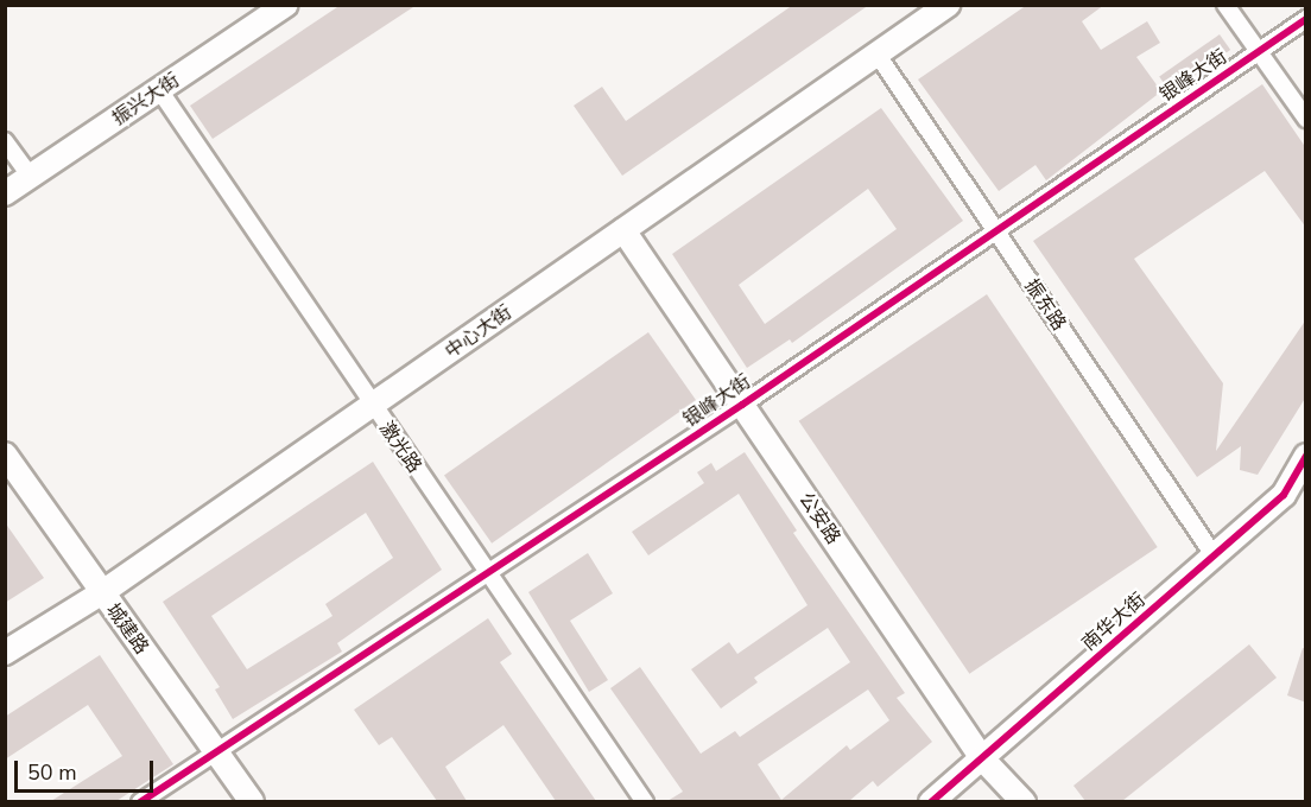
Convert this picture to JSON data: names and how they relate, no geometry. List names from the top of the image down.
{
  "streets": {
    "street": [
      "银峰大街",
      "振兴大街",
      "振东路",
      "中心大街",
      "激光路",
      "公安路",
      "南华大街",
      "城建路"
    ]
  },
  "crossings": [
    ["银峰大街", "振东路"],
    ["银峰大街", "激光路"],
    ["银峰大街", "公安路"],
    ["银峰大街", "城建路"],
    ["振兴大街", "激光路"],
    ["振东路", "中心大街"],
    ["振东路", "南华大街"],
    ["中心大街", "激光路"],
    ["中心大街", "公安路"],
    ["中心大街", "城建路"],
    ["公安路", "南华大街"]
  ],
  "scale_bar": "50 m"
}
